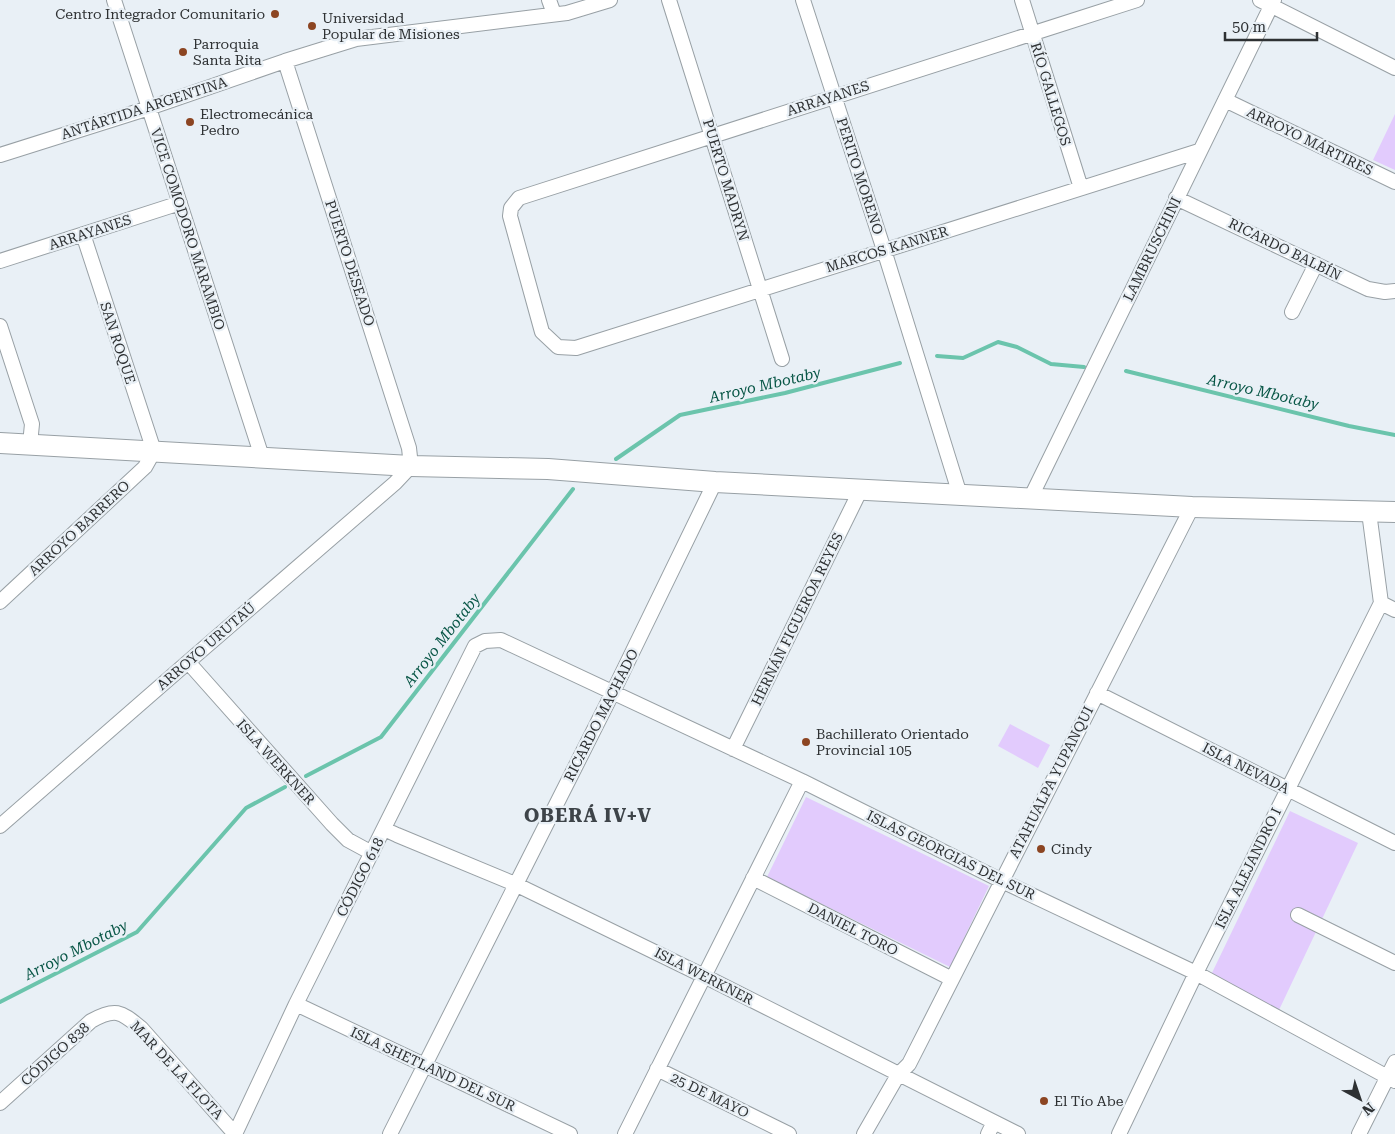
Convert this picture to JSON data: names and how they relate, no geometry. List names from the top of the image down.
{
  "streets": {
    "street": [
      "RÍO GALLEGOS",
      "ARRAYANES",
      "ANTÁRTIDA ARGENTINA",
      "ARROYO MÁRTIRES",
      "PERITO MORENO",
      "PUERTO MADRYN",
      "VICE COMODORO MARAMBIO",
      "MARCOS KANNER",
      "LAMBRUSCHINI",
      "RICARDO BALBÍN",
      "PUERTO DESEADO",
      "SAN ROQUE",
      "ARROYO BARRERO",
      "HERNÁN FIGUEROA REYES",
      "ARROYO URUTAÚ",
      "RICARDO MACHADO",
      "ISLA WERKNER",
      "ISLA NEVADA",
      "ATAHUALPA YUPANQUI",
      "ISLAS GEORGIAS DEL SUR",
      "ISLA ALEJANDRO I",
      "CÓDIGO 618",
      "DANIEL TORO",
      "CÓDIGO 838",
      "ISLA SHETLAND DEL SUR",
      "MAR DE LA FLOTA",
      "25 DE MAYO"
    ]
  },
  "crossings": [
    ["RÍO GALLEGOS", "ARRAYANES"],
    ["RÍO GALLEGOS", "MARCOS KANNER"],
    ["ARRAYANES", "PERITO MORENO"],
    ["ARRAYANES", "PUERTO MADRYN"],
    ["ARRAYANES", "VICE COMODORO MARAMBIO"],
    ["ARRAYANES", "MARCOS KANNER"],
    ["ARRAYANES", "SAN ROQUE"],
    ["ANTÁRTIDA ARGENTINA", "VICE COMODORO MARAMBIO"],
    ["ANTÁRTIDA ARGENTINA", "PUERTO DESEADO"],
    ["ARROYO MÁRTIRES", "LAMBRUSCHINI"],
    ["PERITO MORENO", "MARCOS KANNER"],
    ["PUERTO MADRYN", "MARCOS KANNER"],
    ["MARCOS KANNER", "LAMBRUSCHINI"],
    ["LAMBRUSCHINI", "RICARDO BALBÍN"],
    ["PUERTO DESEADO", "ARROYO URUTAÚ"],
    ["SAN ROQUE", "ARROYO BARRERO"],
    ["HERNÁN FIGUEROA REYES", "ISLAS GEORGIAS DEL SUR"],
    ["ARROYO URUTAÚ", "ISLA WERKNER"],
    ["RICARDO MACHADO", "ISLA WERKNER"],
    ["RICARDO MACHADO", "ISLAS GEORGIAS DEL SUR"],
    ["RICARDO MACHADO", "ISLA SHETLAND DEL SUR"],
    ["ISLA WERKNER", "ATAHUALPA YUPANQUI"],
    ["ISLA WERKNER", "CÓDIGO 618"],
    ["ISLA NEVADA", "ATAHUALPA YUPANQUI"],
    ["ISLA NEVADA", "ISLA ALEJANDRO I"],
    ["ATAHUALPA YUPANQUI", "ISLAS GEORGIAS DEL SUR"],
    ["ATAHUALPA YUPANQUI", "DANIEL TORO"],
    ["ISLAS GEORGIAS DEL SUR", "ISLA ALEJANDRO I"],
    ["ISLAS GEORGIAS DEL SUR", "CÓDIGO 618"],
    ["CÓDIGO 618", "ISLA SHETLAND DEL SUR"],
    ["CÓDIGO 618", "MAR DE LA FLOTA"],
    ["CÓDIGO 838", "MAR DE LA FLOTA"]
  ],
  "districts": ["OBERÁ IV+V"],
  "water": ["Arroyo Mbotaby"],
  "places": [
    "Centro Integrador Comunitario",
    "Universidad Popular de Misiones",
    "Parroquia Santa Rita",
    "Electromecánica Pedro",
    "Bachillerato Orientado Provincial 105",
    "Cindy",
    "El Tío Abe"
  ],
  "scale_bar": "50 m",
  "north": "bottom right"
}
